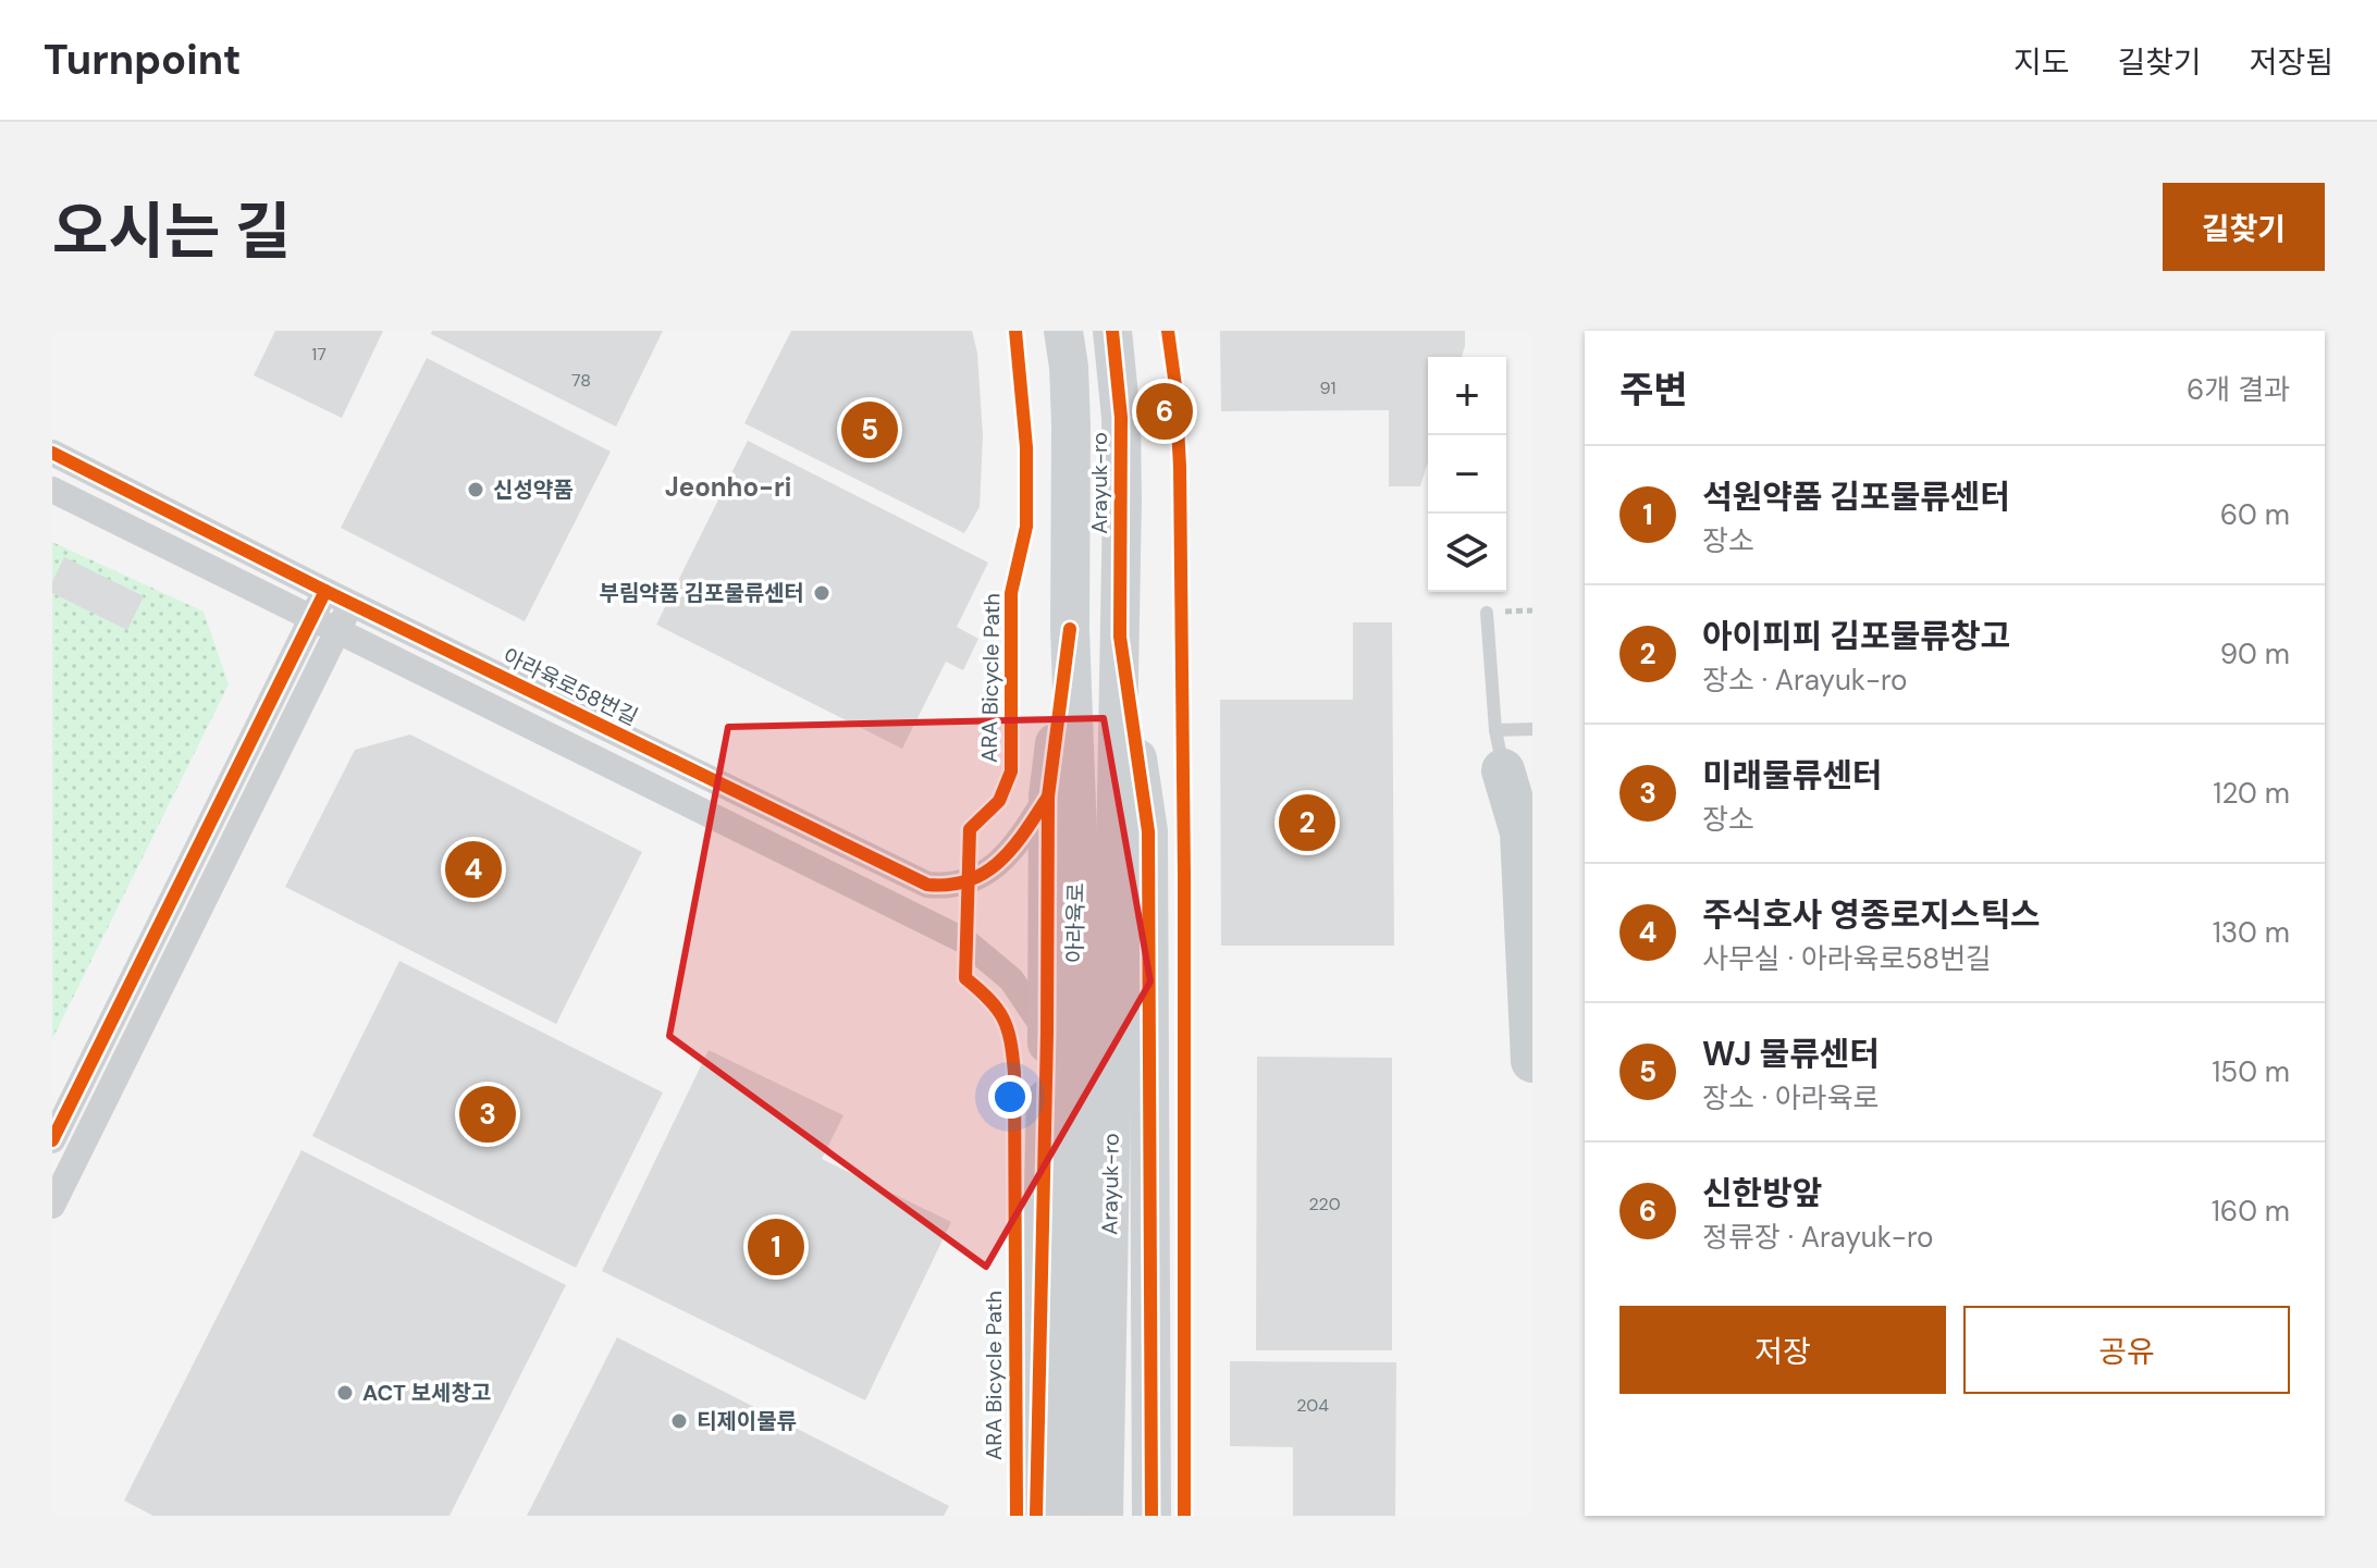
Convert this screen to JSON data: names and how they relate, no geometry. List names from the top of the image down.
{
  "streets": {
    "street": ["Arayuk-ro", "아라육로58번길", "아라육로"],
    "cycle path": ["ARA Bicycle Path"]
  },
  "districts": ["Jeonho-ri"],
  "places": [
    "신성약품",
    "부림약품 김포물류센터",
    "ACT 보세창고",
    "티제이물류"
  ],
  "house_numbers": [
    "17",
    "78",
    "91",
    "220",
    "204"
  ],
  "page": {
    "header": "Turnpoint",
    "nav": ["지도", "길찾기", "저장됨"],
    "title": "오시는 길",
    "buttons": [
      "길찾기",
      ["저장", "공유"]
    ],
    "heading": ["주변", "6개 결과"],
    "map_buttons": ["+", "−"],
    "pins": [
      "6",
      "5",
      "2",
      "4",
      "3",
      "1"
    ],
    "list": [
      {
        "mark": "1",
        "name": "석원약품 김포물류센터",
        "note": "장소",
        "value": "60 m"
      },
      {
        "mark": "2",
        "name": "아이피피 김포물류창고",
        "note": "장소 · Arayuk-ro",
        "value": "90 m"
      },
      {
        "mark": "3",
        "name": "미래물류센터",
        "note": "장소",
        "value": "120 m"
      },
      {
        "mark": "4",
        "name": "주식호사 영종로지스틱스",
        "note": "사무실 · 아라육로58번길",
        "value": "130 m"
      },
      {
        "mark": "5",
        "name": "WJ 물류센터",
        "note": "장소 · 아라육로",
        "value": "150 m"
      },
      {
        "mark": "6",
        "name": "신한방앞",
        "note": "정류장 · Arayuk-ro",
        "value": "160 m"
      }
    ]
  }
}
